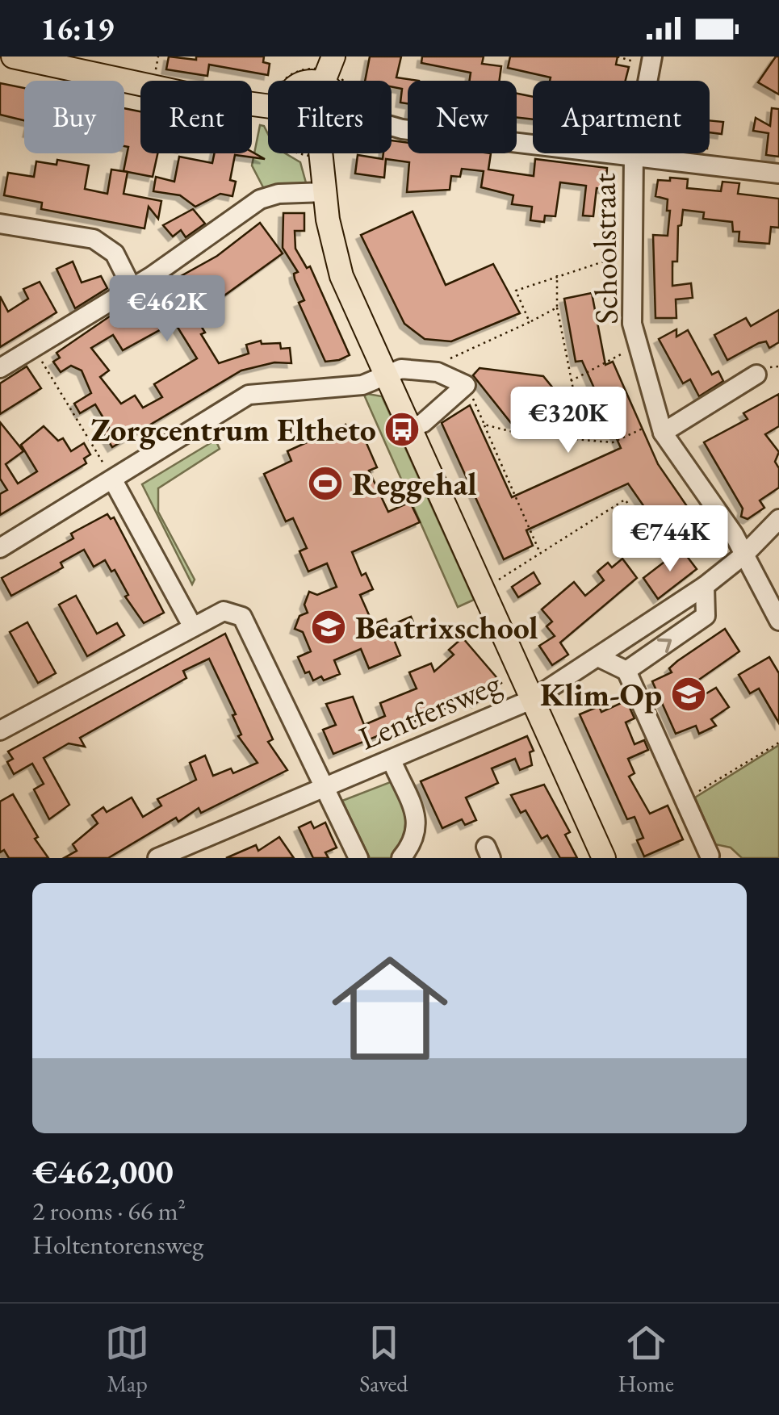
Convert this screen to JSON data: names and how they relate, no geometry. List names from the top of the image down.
{
  "streets": {
    "street": ["Schoolstraat", "Lentfersweg"]
  },
  "crossings": [
    ["Schoolstraat", "Lentfersweg"]
  ],
  "places": {
    "bus stop": ["Zorgcentrum Eltheto"],
    "sports": ["Reggehal"],
    "school or university": ["Beatrixschool", "Klim-Op"]
  },
  "page": {
    "status": "16:19",
    "chip": [
      "Buy",
      "Rent",
      "Filters",
      "New",
      "Apartment"
    ],
    "price": ["€462K", "€320K", "€744K"],
    "list": [
      {
        "name": "€462,000",
        "note": "2 rooms · 66 m² · Holtentorensweg"
      }
    ],
    "tabs": ["Map", "Saved", "Home"]
  }
}
